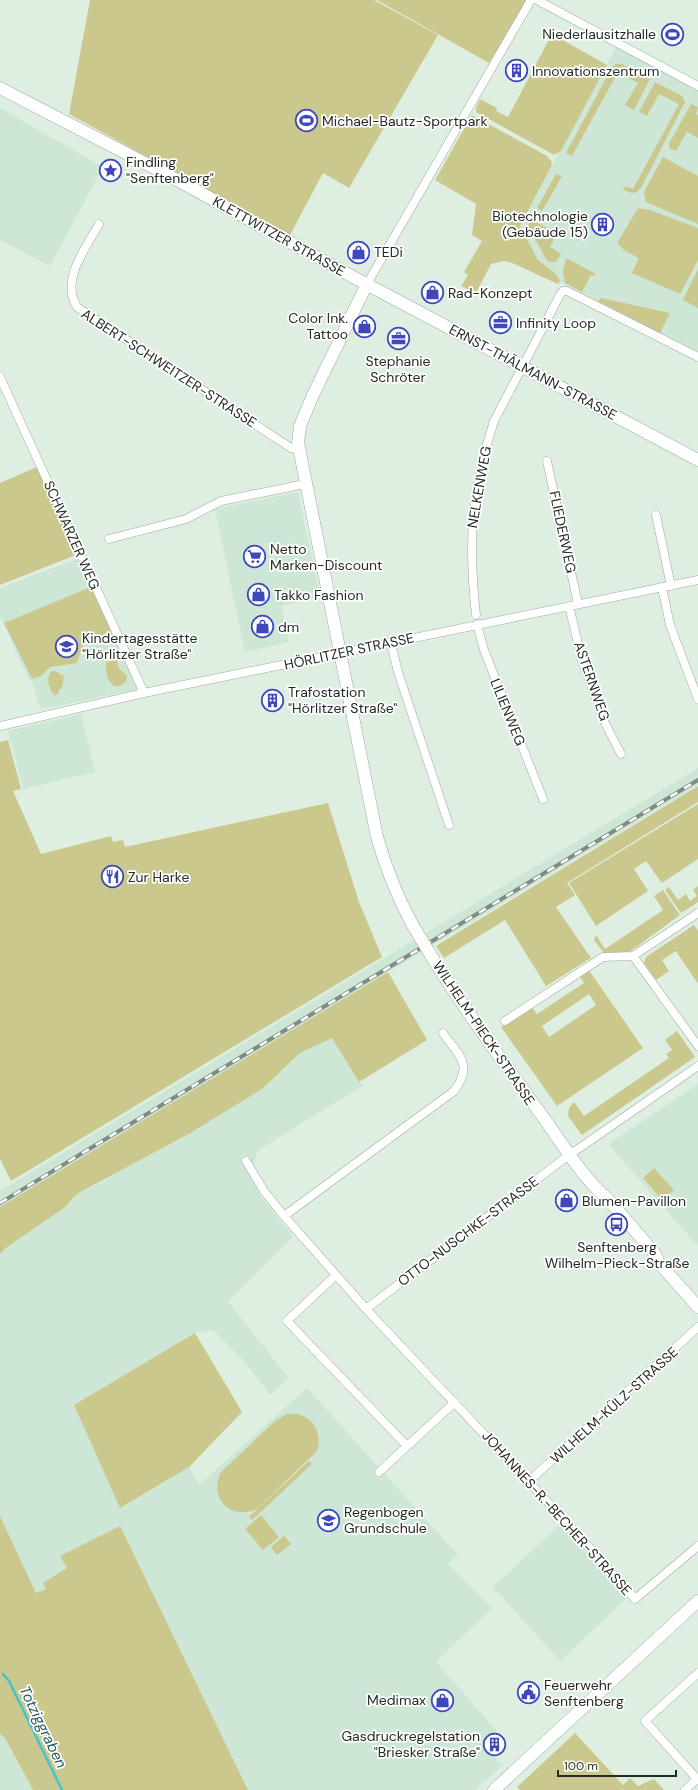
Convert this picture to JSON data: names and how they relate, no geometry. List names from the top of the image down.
{
  "streets": {
    "main road": ["KLETTWITZER STRASSE", "ERNST-THÄLMANN-STRASSE", "WILHELM-PIECK-STRASSE"],
    "street": [
      "ALBERT-SCHWEITZER-STRASSE",
      "NELKENWEG",
      "FLIEDERWEG",
      "SCHWARZER WEG",
      "HÖRLITZER STRASSE",
      "ASTERNWEG",
      "LILIENWEG",
      "OTTO-NUSCHKE-STRASSE",
      "WILHELM-KÜLZ-STRASSE",
      "JOHANNES-R.-BECHER-STRASSE"
    ]
  },
  "crossings": [
    ["KLETTWITZER STRASSE", "ERNST-THÄLMANN-STRASSE"],
    ["KLETTWITZER STRASSE", "WILHELM-PIECK-STRASSE"],
    ["ALBERT-SCHWEITZER-STRASSE", "WILHELM-PIECK-STRASSE"],
    ["ERNST-THÄLMANN-STRASSE", "NELKENWEG"],
    ["ERNST-THÄLMANN-STRASSE", "WILHELM-PIECK-STRASSE"],
    ["NELKENWEG", "HÖRLITZER STRASSE"],
    ["NELKENWEG", "LILIENWEG"],
    ["FLIEDERWEG", "HÖRLITZER STRASSE"],
    ["SCHWARZER WEG", "HÖRLITZER STRASSE"],
    ["HÖRLITZER STRASSE", "ASTERNWEG"],
    ["HÖRLITZER STRASSE", "LILIENWEG"],
    ["HÖRLITZER STRASSE", "WILHELM-PIECK-STRASSE"],
    ["WILHELM-PIECK-STRASSE", "OTTO-NUSCHKE-STRASSE"],
    ["OTTO-NUSCHKE-STRASSE", "JOHANNES-R.-BECHER-STRASSE"],
    ["WILHELM-KÜLZ-STRASSE", "JOHANNES-R.-BECHER-STRASSE"]
  ],
  "water": ["Totziggraben"],
  "places": {
    "sports": ["Niederlausitzhalle", "Michael-Bautz-Sportpark"],
    "building": [
      "Innovationszentrum",
      "Biotechnologie (Gebäude 15)",
      "Trafostation \"Hörlitzer Straße\"",
      "Gasdruckregelstation \"Briesker Straße\""
    ],
    "place": ["Findling \"Senftenberg\""],
    "shop": [
      "TEDi",
      "Rad-Konzept",
      "Color Ink. Tattoo",
      "Takko Fashion",
      "dm",
      "Blumen-Pavillon",
      "Medimax"
    ],
    "office": ["Infinity Loop", "Stephanie Schröter"],
    "supermarket": ["Netto Marken-Discount"],
    "school or university": ["Kindertagesstätte \"Hörlitzer Straße\"", "Regenbogen Grundschule"],
    "restaurant": ["Zur Harke"],
    "bus stop": ["Senftenberg Wilhelm-Pieck-Straße"],
    "public building": ["Feuerwehr Senftenberg"]
  },
  "scale_bar": "100 m"
}
